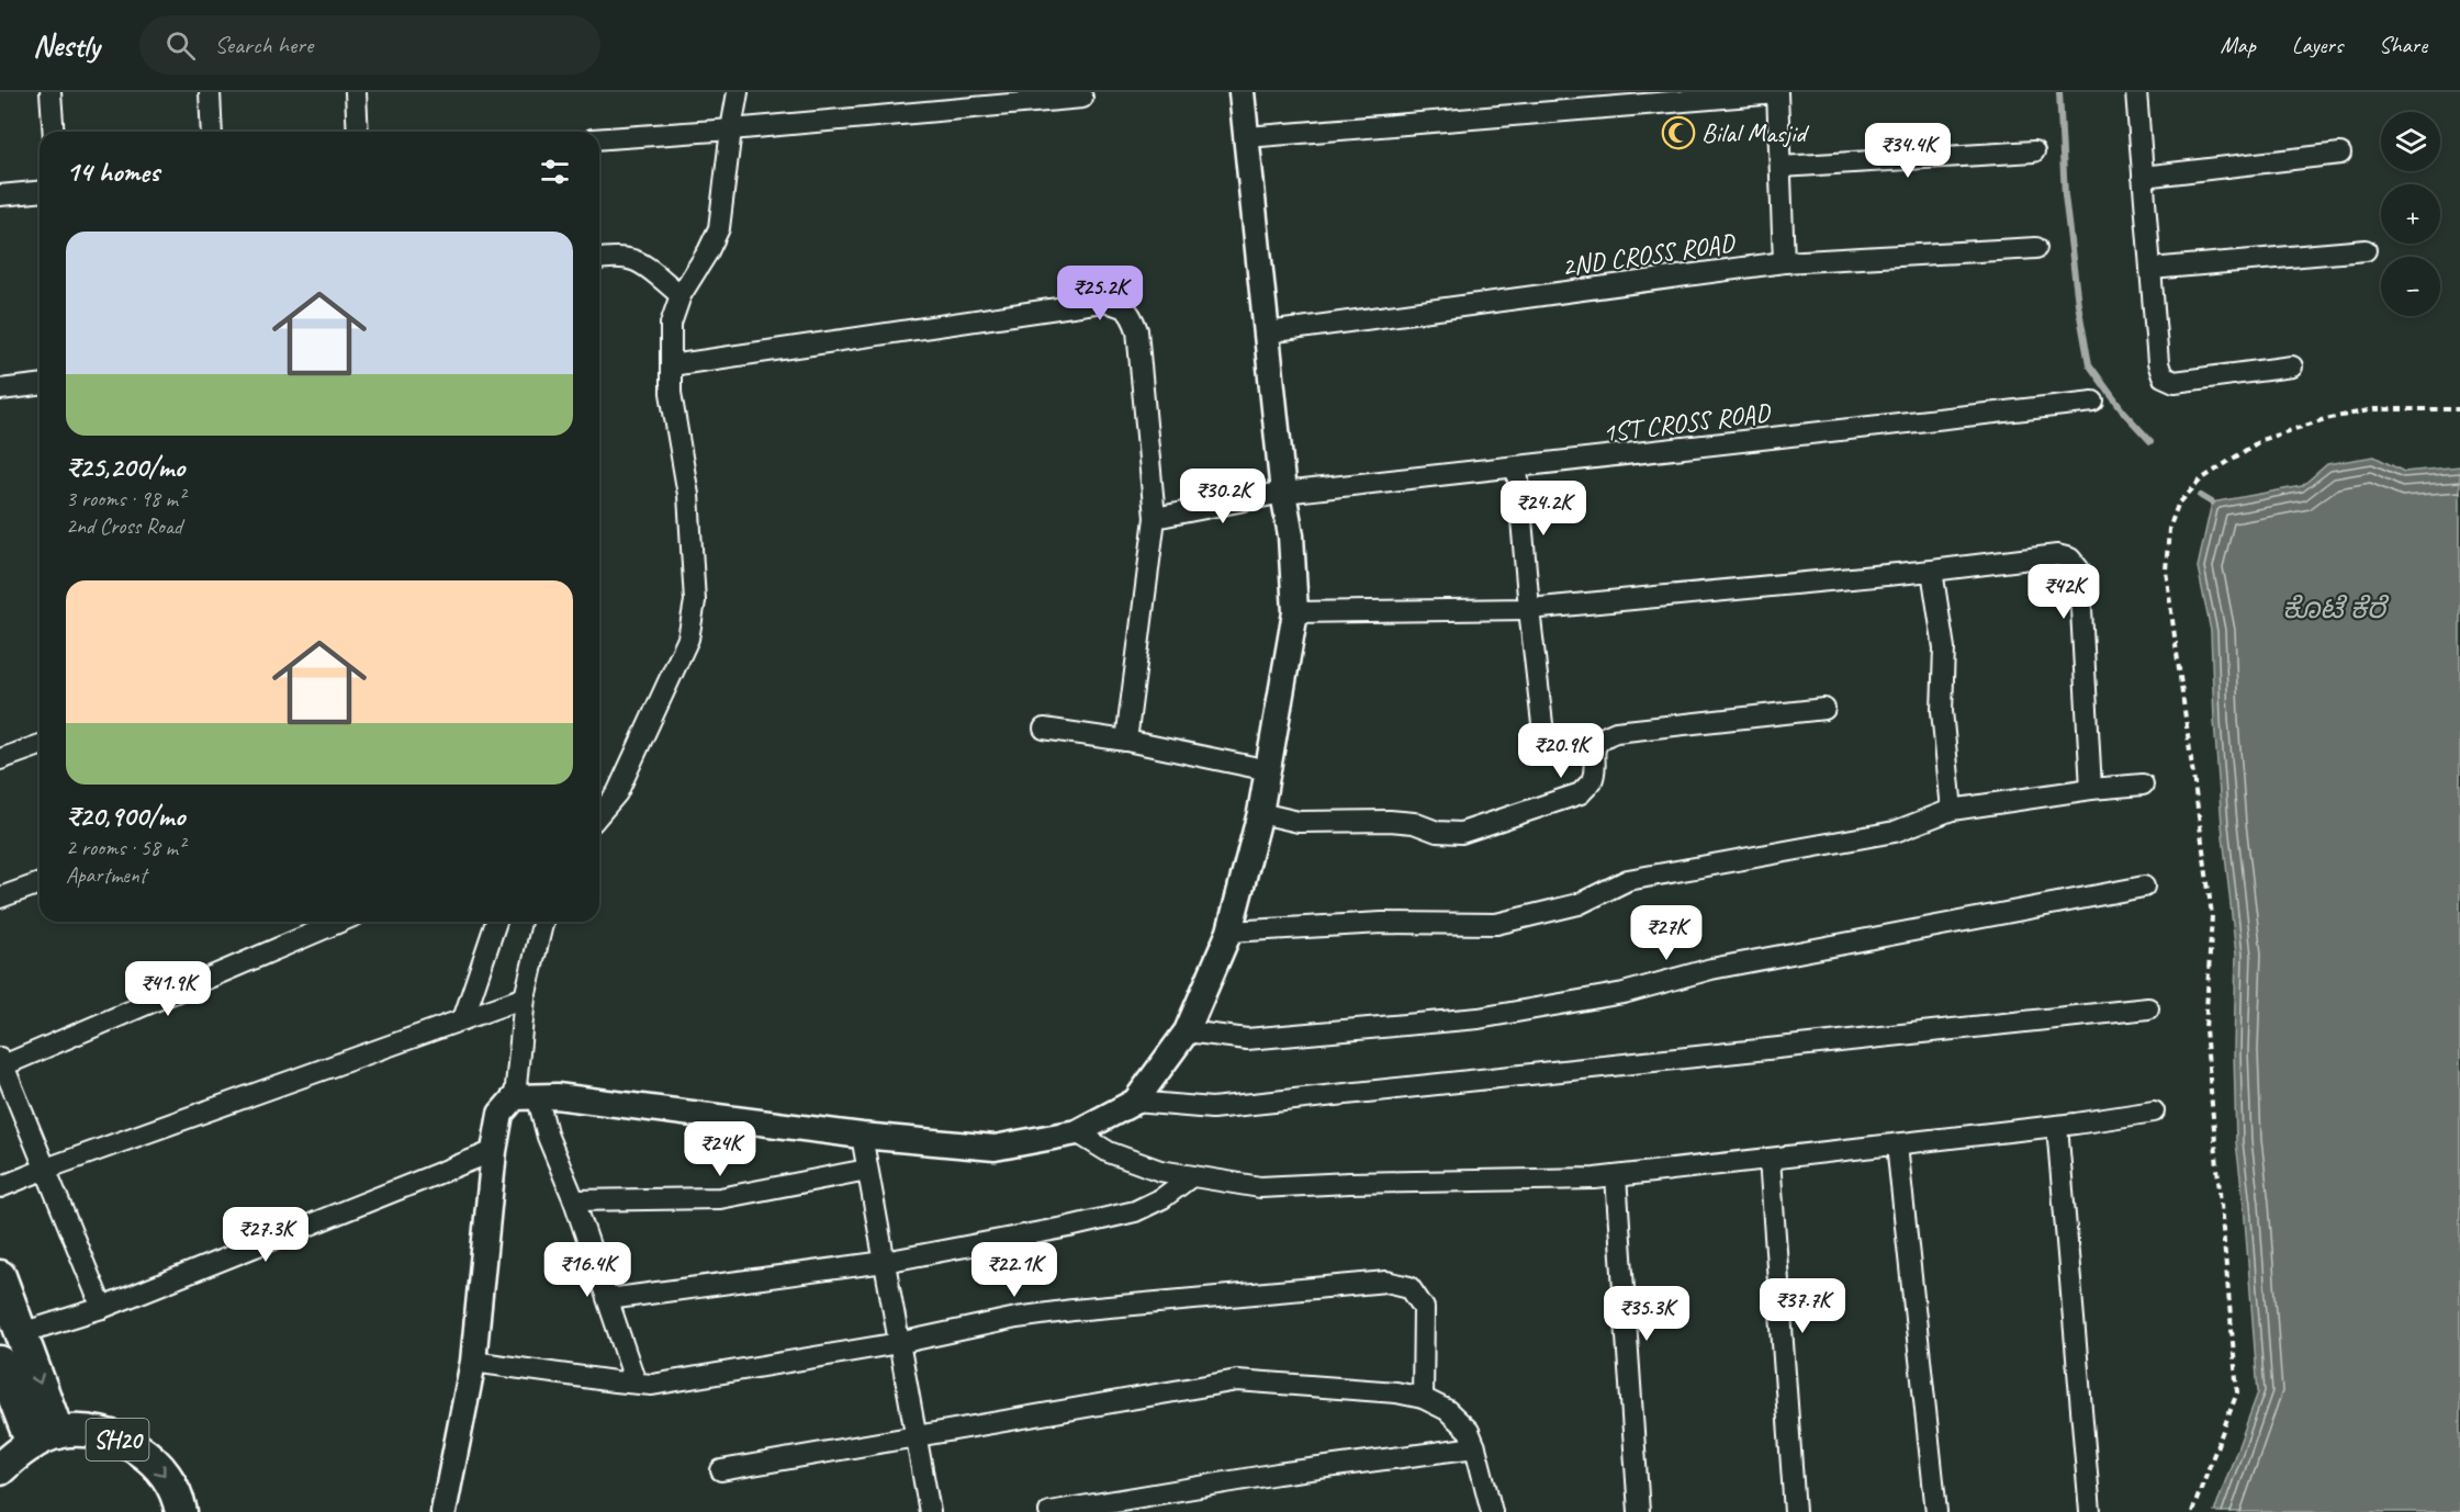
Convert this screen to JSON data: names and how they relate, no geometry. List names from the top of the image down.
{
  "streets": {
    "main road": ["SH20"],
    "street": ["2ND CROSS ROAD", "1ST CROSS ROAD"]
  },
  "water": ["ಕೊಟೆ ಕೆರೆ"],
  "places": {
    "mosque": ["Bilal Masjid"]
  },
  "page": {
    "header": "Nestly",
    "search": "Search here",
    "nav": ["Map", "Layers", "Share"],
    "map_buttons": ["+", "−"],
    "price": [
      "₹34.4K",
      "₹25.2K",
      "₹30.2K",
      "₹24.2K",
      "₹42K",
      "₹20.9K",
      "₹27K",
      "₹41.9K",
      "₹24K",
      "₹27.3K",
      "₹16.4K",
      "₹22.1K",
      "₹37.7K",
      "₹35.3K"
    ],
    "heading": "14 homes",
    "list": [
      {
        "name": "₹25,200/mo",
        "note": "3 rooms · 98 m² · 2nd Cross Road"
      },
      {
        "name": "₹20,900/mo",
        "note": "2 rooms · 58 m² · Apartment"
      }
    ]
  }
}
